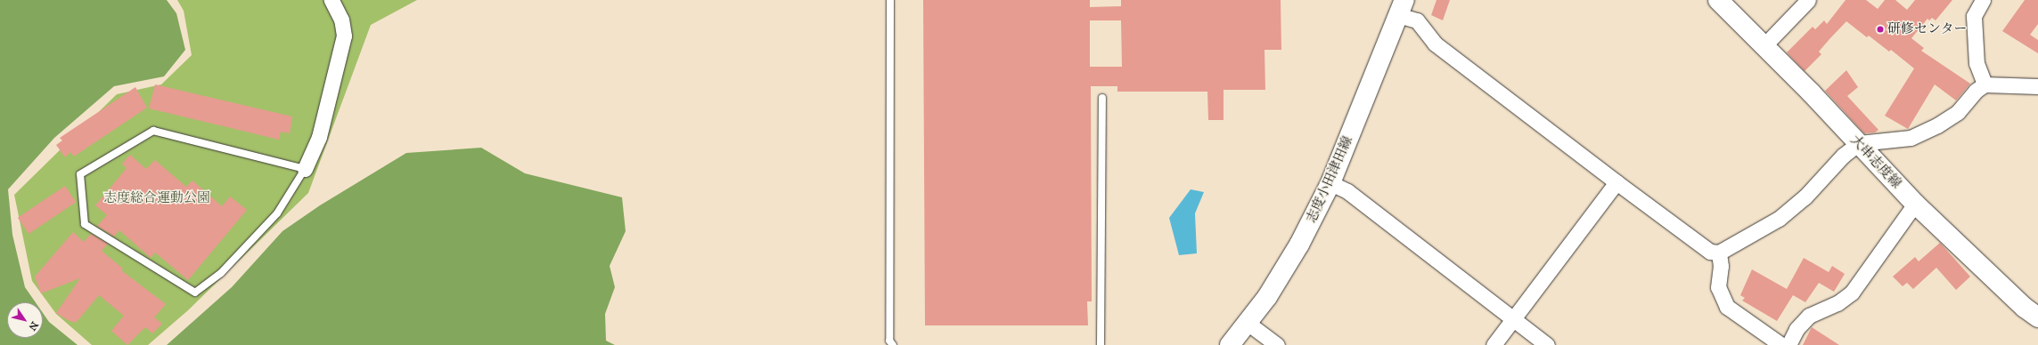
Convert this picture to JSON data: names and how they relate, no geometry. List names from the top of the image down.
{
  "streets": {
    "main road": ["大串志度線", "志度小田津田線"]
  },
  "parks": ["志度総合運動公園"],
  "places": ["研修センター"],
  "north": "bottom right"
}
